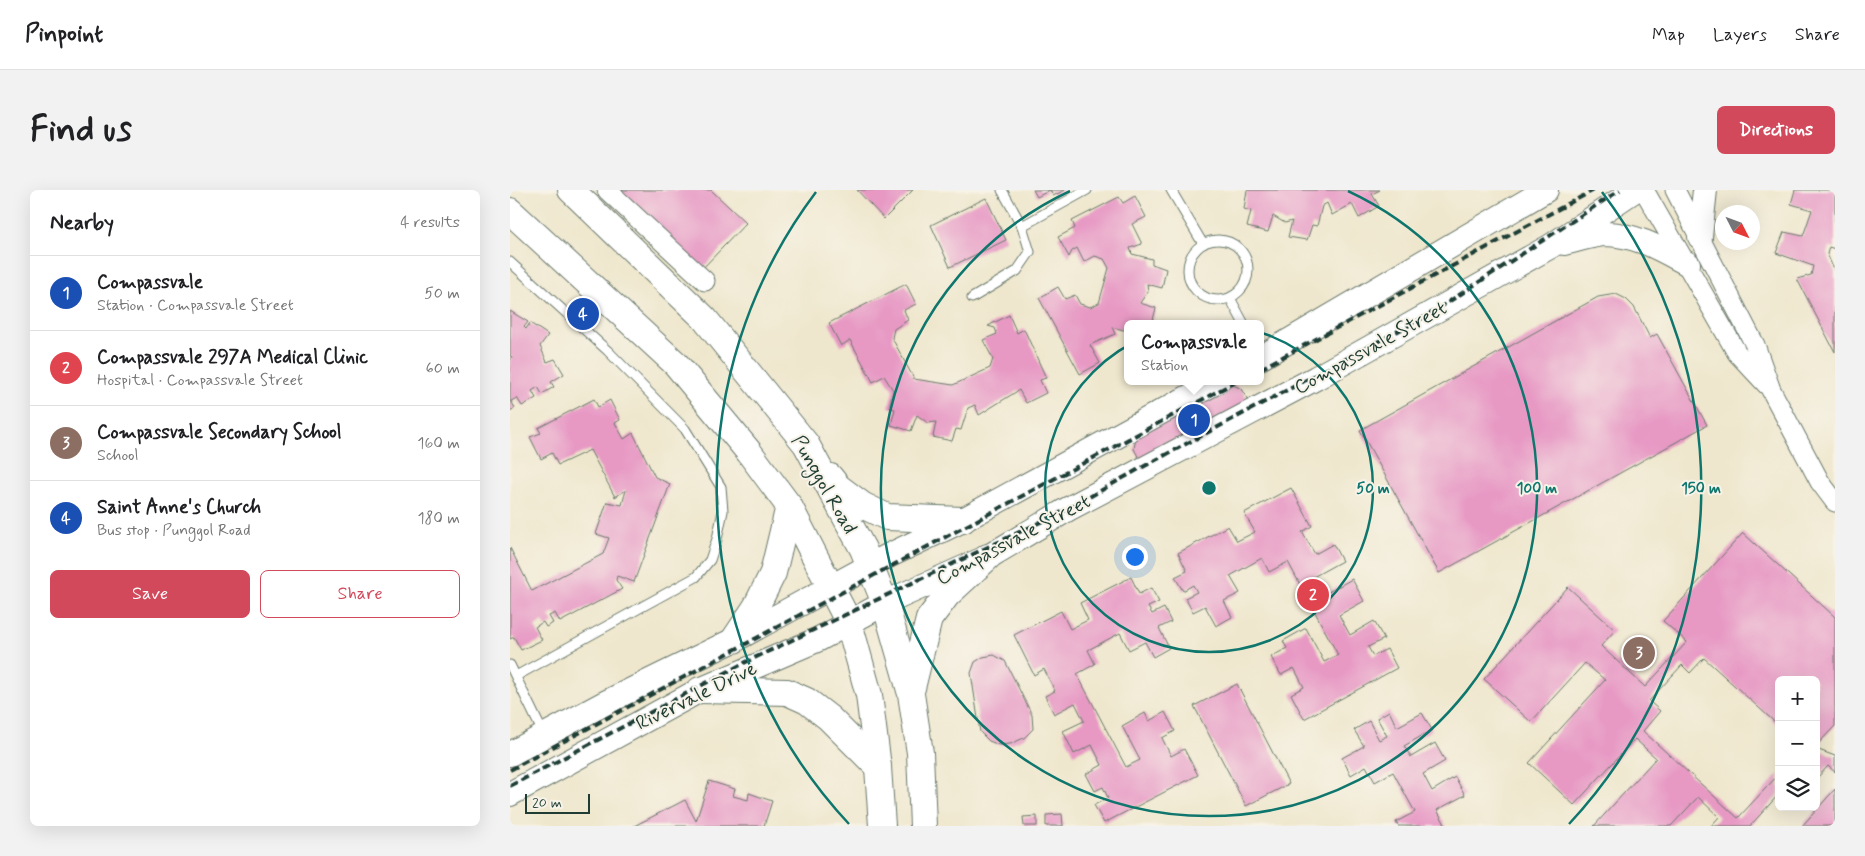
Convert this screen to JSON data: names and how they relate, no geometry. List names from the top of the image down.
{
  "streets": {
    "main road": ["Punggol Road"],
    "street": ["Compassvale Street", "Rivervale Drive"]
  },
  "crossings": [
    ["Compassvale Street", "Punggol Road"],
    ["Compassvale Street", "Rivervale Drive"],
    ["Punggol Road", "Rivervale Drive"]
  ],
  "scale_bar": "20 m",
  "north": "bottom right",
  "page": {
    "header": "Pinpoint",
    "nav": ["Map", "Layers", "Share"],
    "buttons": [
      "Directions",
      ["Save", "Share"]
    ],
    "title": "Find us",
    "heading": ["Nearby", "4 results"],
    "list": [
      {
        "mark": "1",
        "name": "Compassvale",
        "note": "Station · Compassvale Street",
        "value": "50 m"
      },
      {
        "mark": "2",
        "name": "Compassvale 297A Medical Clinic",
        "note": "Hospital · Compassvale Street",
        "value": "60 m"
      },
      {
        "mark": "3",
        "name": "Compassvale Secondary School",
        "note": "School",
        "value": "160 m"
      },
      {
        "mark": "4",
        "name": "Saint Anne's Church",
        "note": "Bus stop · Punggol Road",
        "value": "180 m"
      }
    ],
    "pins": [
      "4",
      "1",
      "2",
      "3"
    ],
    "popup": ["Compassvale", "Station"],
    "map_buttons": ["+", "−"],
    "scale": "20 m"
  },
  "rings": ["50 m", "100 m", "150 m"]
}
